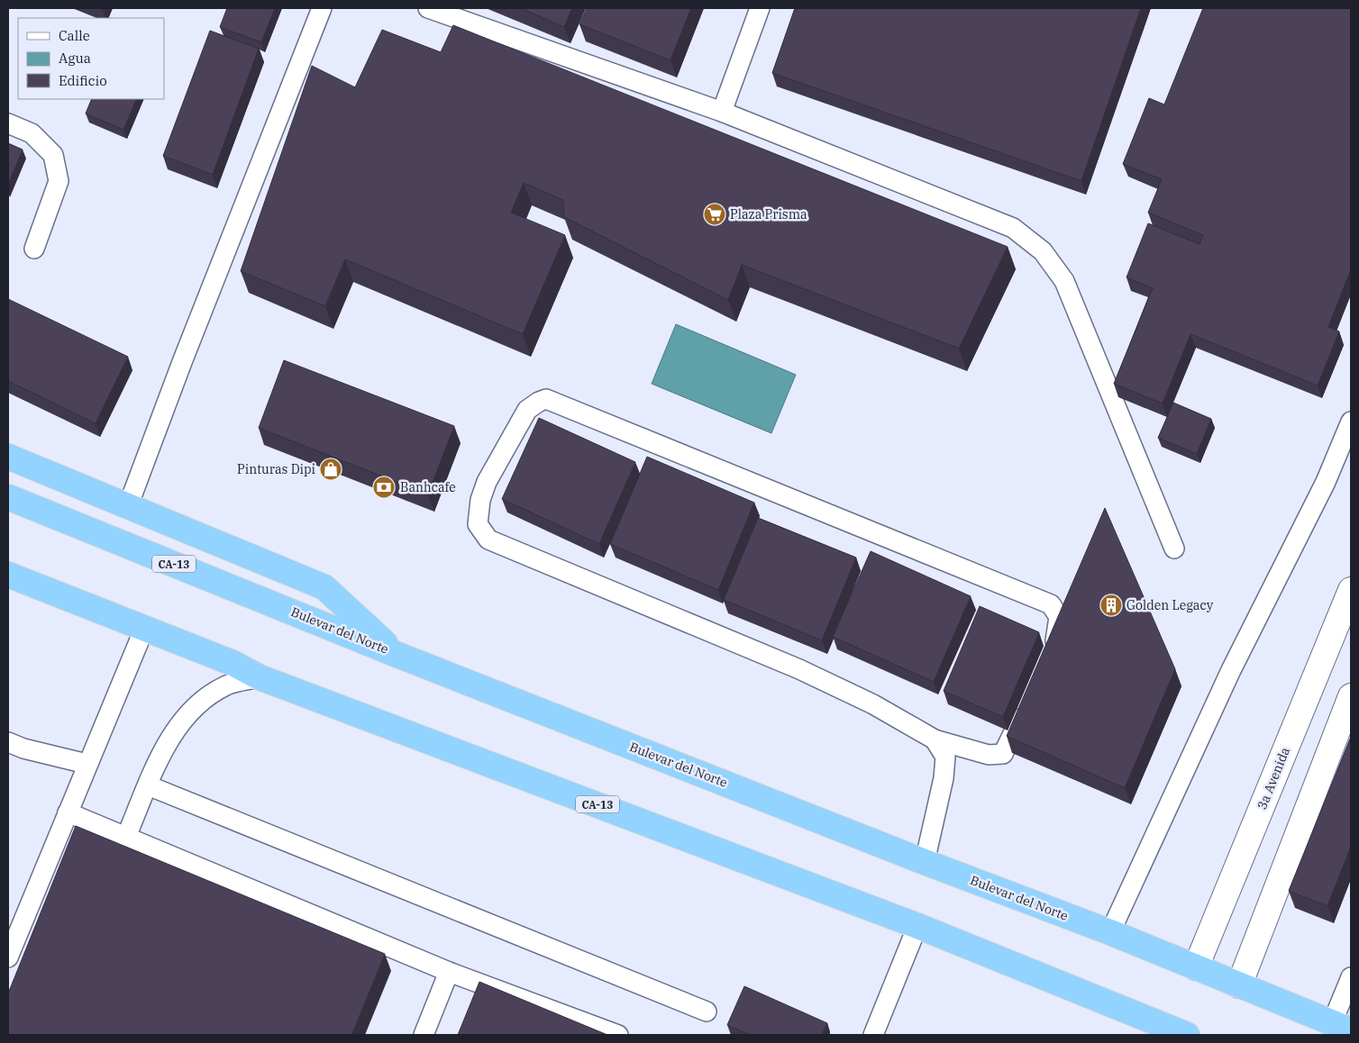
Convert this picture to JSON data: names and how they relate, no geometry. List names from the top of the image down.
{
  "streets": {
    "highway": ["CA-13", "Bulevar del Norte"],
    "street": ["3a Avenida"]
  },
  "crossings": [
    ["Bulevar del Norte", "3a Avenida"]
  ],
  "places": {
    "supermarket": ["Plaza Prisma"],
    "shop": ["Pinturas Dipi"],
    "bank": ["Banhcafe"],
    "building": ["Golden Legacy"]
  },
  "legend": ["Calle", "Agua", "Edificio"]
}
